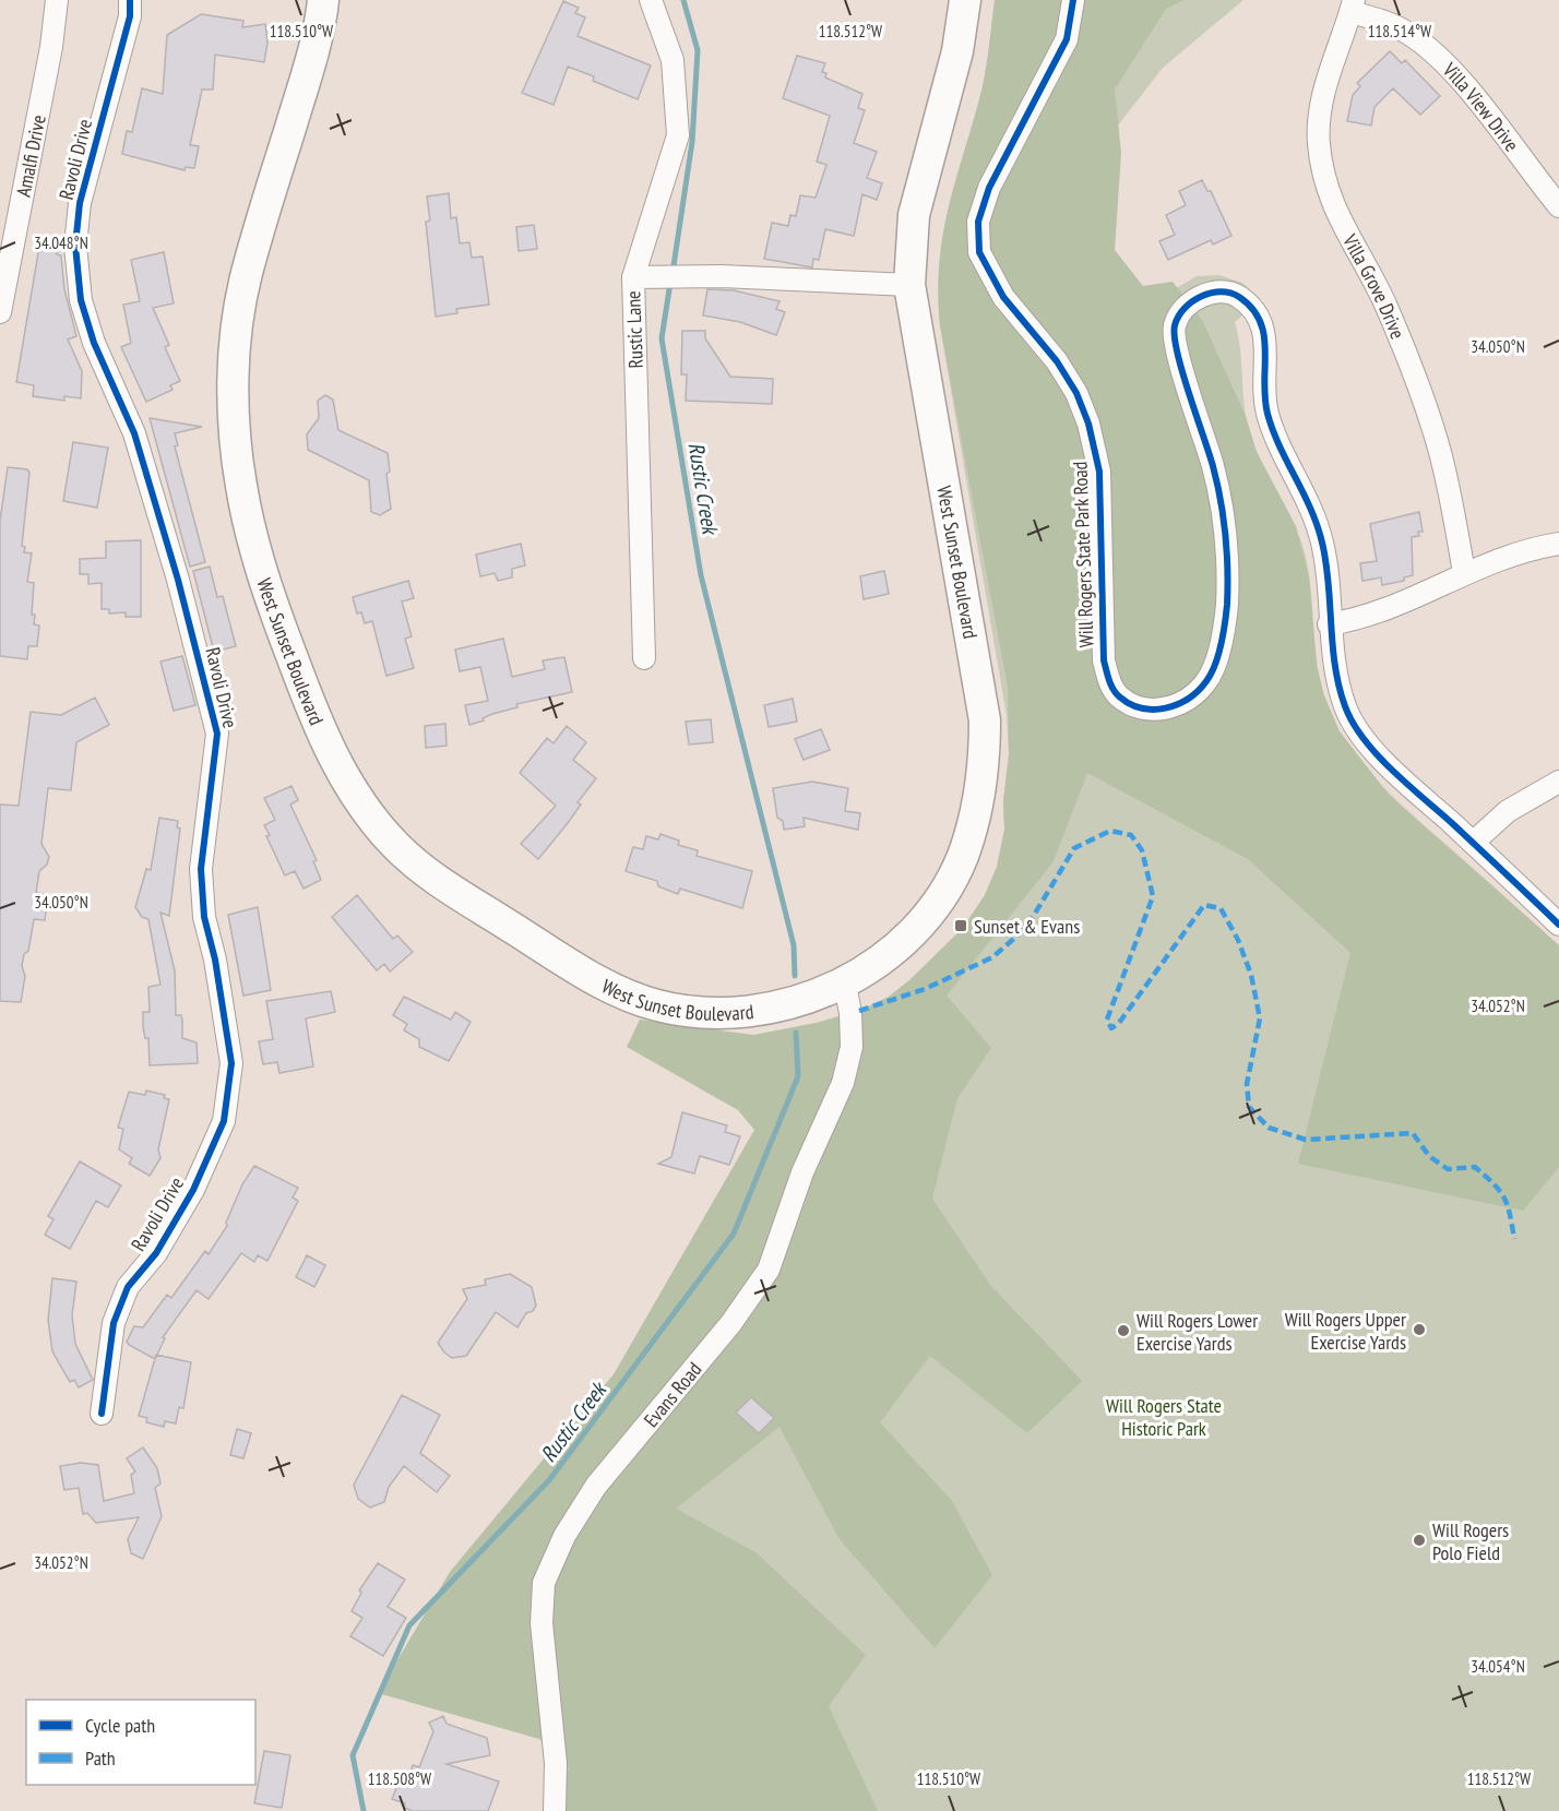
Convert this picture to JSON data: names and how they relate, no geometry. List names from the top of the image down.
{
  "streets": {
    "main road": ["West Sunset Boulevard"],
    "street": [
      "Villa View Drive",
      "Amalfi Drive",
      "Ravoli Drive",
      "Villa Grove Drive",
      "Rustic Lane",
      "Will Rogers State Park Road",
      "Evans Road"
    ]
  },
  "crossings": [
    ["Villa View Drive", "Villa Grove Drive"],
    ["Rustic Lane", "West Sunset Boulevard"],
    ["West Sunset Boulevard", "Evans Road"]
  ],
  "water": ["Rustic Creek"],
  "parks": ["Will Rogers State Historic Park"],
  "places": {
    "transit": ["Sunset & Evans"],
    "other": ["Will Rogers Upper Exercise Yards", "Will Rogers Lower Exercise Yards", "Will Rogers Polo Field"]
  },
  "legend": ["Cycle path", "Path"],
  "coordinates": [
    "118.510°W",
    "118.512°W",
    "118.514°W",
    "34.048°N",
    "34.050°N",
    "34.052°N",
    "34.054°N",
    "118.508°W"
  ]
}
